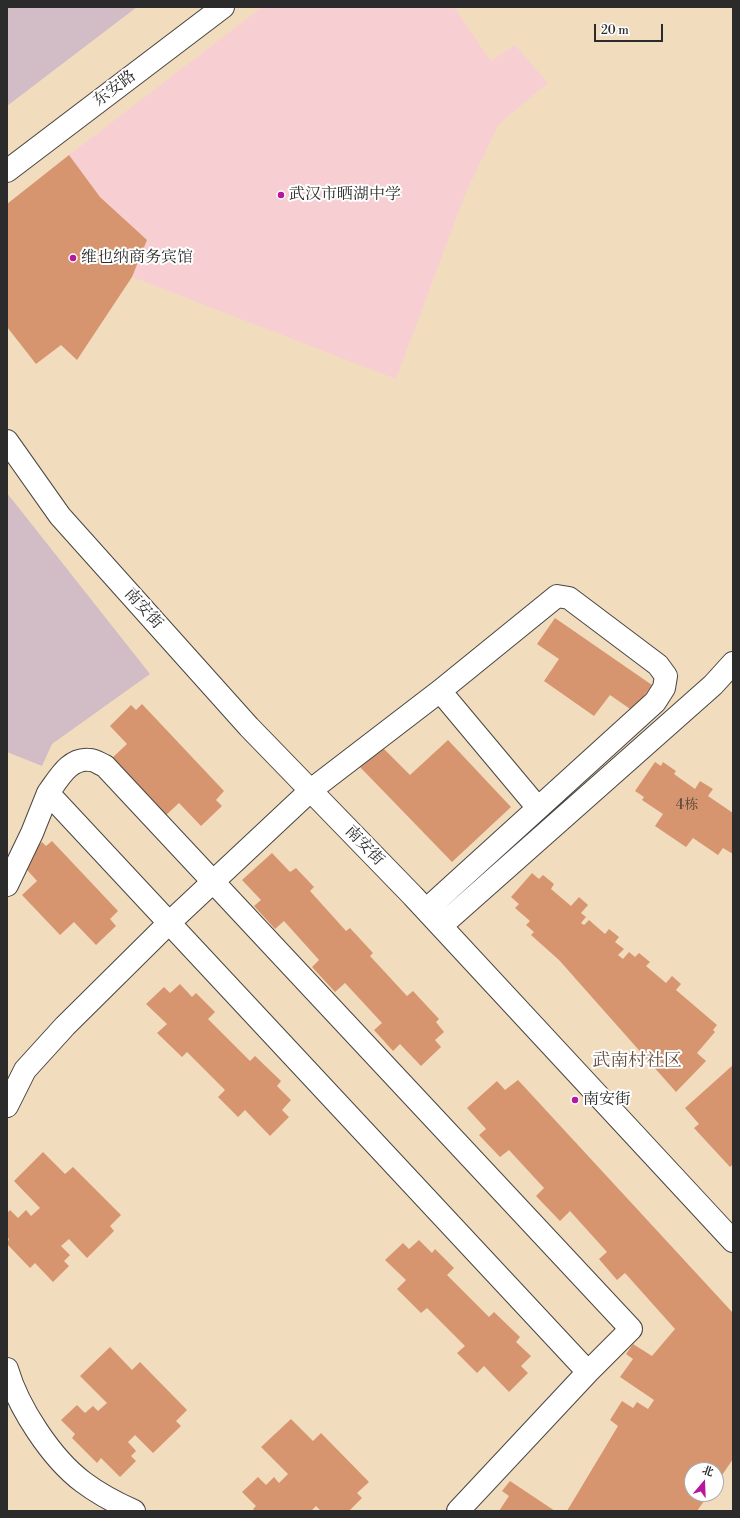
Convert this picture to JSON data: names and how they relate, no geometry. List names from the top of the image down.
{
  "streets": {
    "street": ["东安路", "南安街"]
  },
  "districts": ["武南村社区"],
  "places": ["武汉市晒湖中学", "维也纳商务宾馆", "南安街"],
  "house_numbers": ["4栋"],
  "scale_bar": "20 m",
  "north": "top"
}
